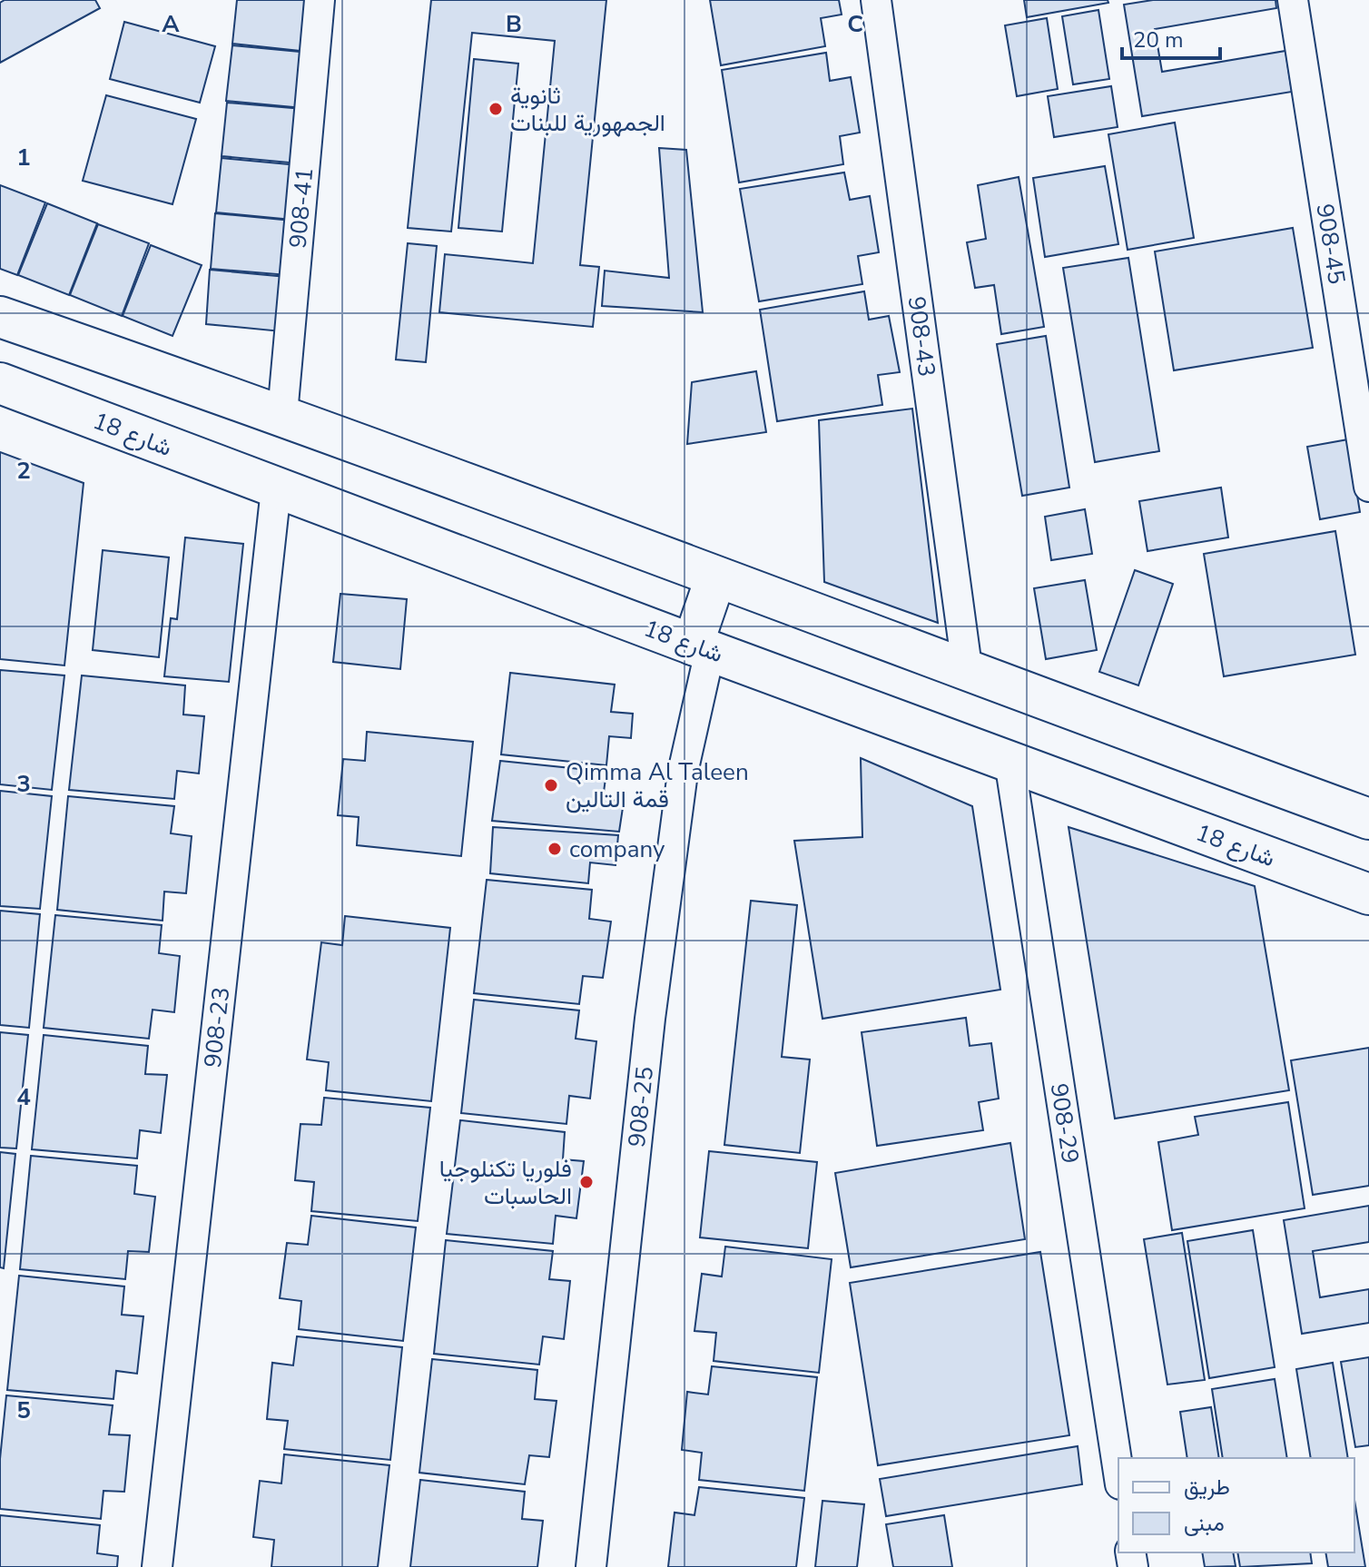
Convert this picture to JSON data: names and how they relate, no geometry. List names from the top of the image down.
{
  "streets": {
    "street": [
      "908-41",
      "908-45",
      "908-43",
      "شارع 18",
      "908-23",
      "908-25",
      "908-29"
    ]
  },
  "crossings": [
    ["شارع 18", "908-23"],
    ["شارع 18", "908-25"],
    ["شارع 18", "908-29"]
  ],
  "places": [
    "ثانوية الجمهورية للبنات",
    "Qimma Al Taleen قمة التالين",
    "company",
    "فلوريا تكنلوجيا الحاسبات"
  ],
  "legend": ["طريق", "مبنى"],
  "scale_bar": "20 m",
  "grid": {
    "columns": ["A", "B", "C"],
    "rows": [
      "1",
      "2",
      "3",
      "4",
      "5"
    ]
  }
}
